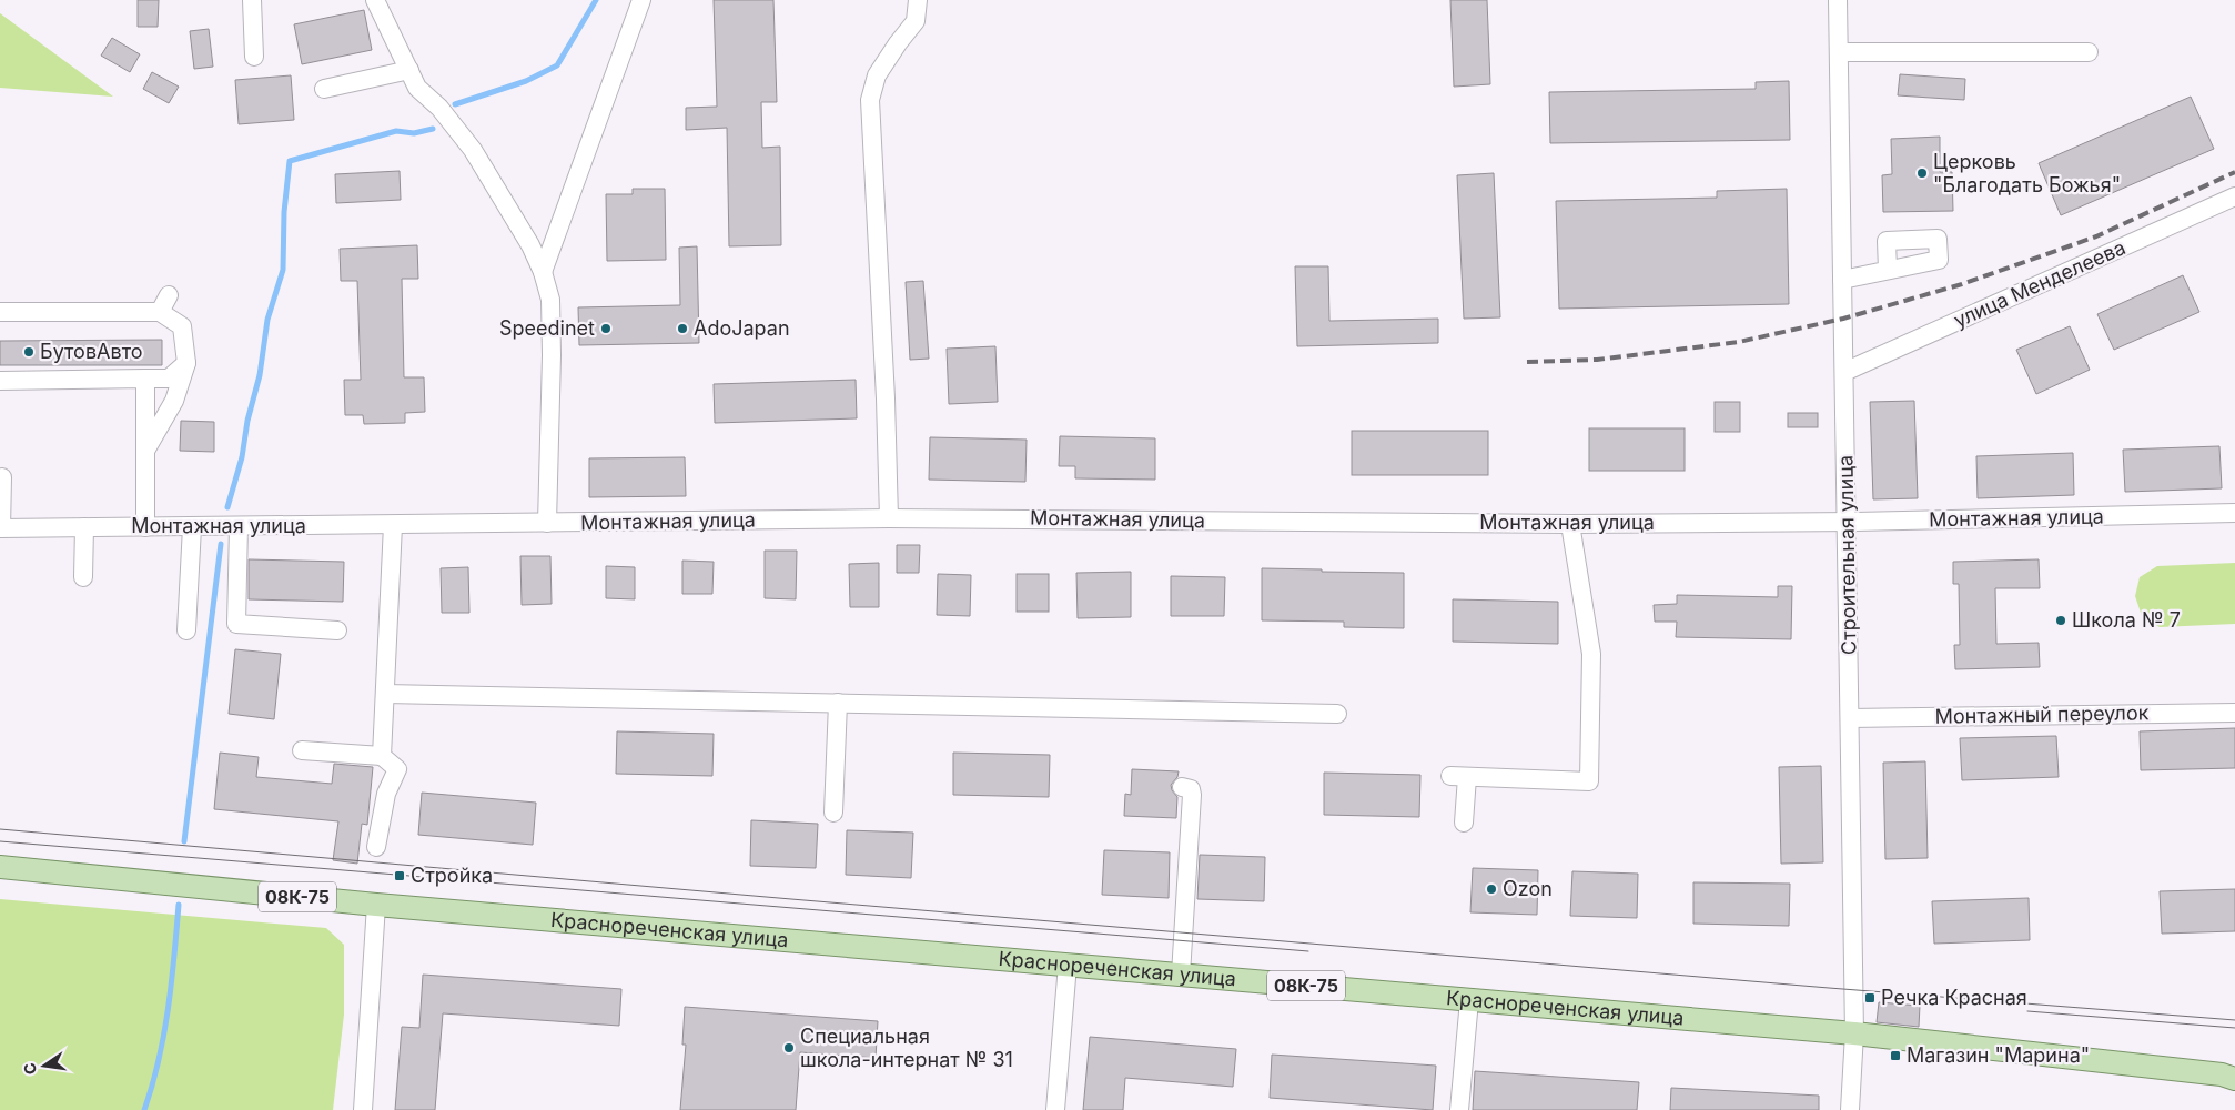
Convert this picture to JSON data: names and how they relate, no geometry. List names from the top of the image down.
{
  "streets": {
    "main road": ["08К-75", "Краснореченская улица"],
    "street": [
      "улица Менделеева",
      "Монтажная улица",
      "Строительная улица",
      "Монтажный переулок"
    ]
  },
  "crossings": [
    ["улица Менделеева", "Строительная улица"],
    ["Монтажная улица", "Строительная улица"],
    ["Строительная улица", "Монтажный переулок"],
    ["Строительная улица", "Краснореченская улица"]
  ],
  "places": {
    "other": [
      "Церковь \"Благодать Божья\"",
      "Speedinet",
      "AdoJapan",
      "БутовАвто",
      "Школа № 7",
      "Ozon",
      "Специальная школа-интернат № 31"
    ],
    "transit": ["Стройка", "Речка Красная", "Магазин \"Марина\""]
  },
  "north": "left"
}
